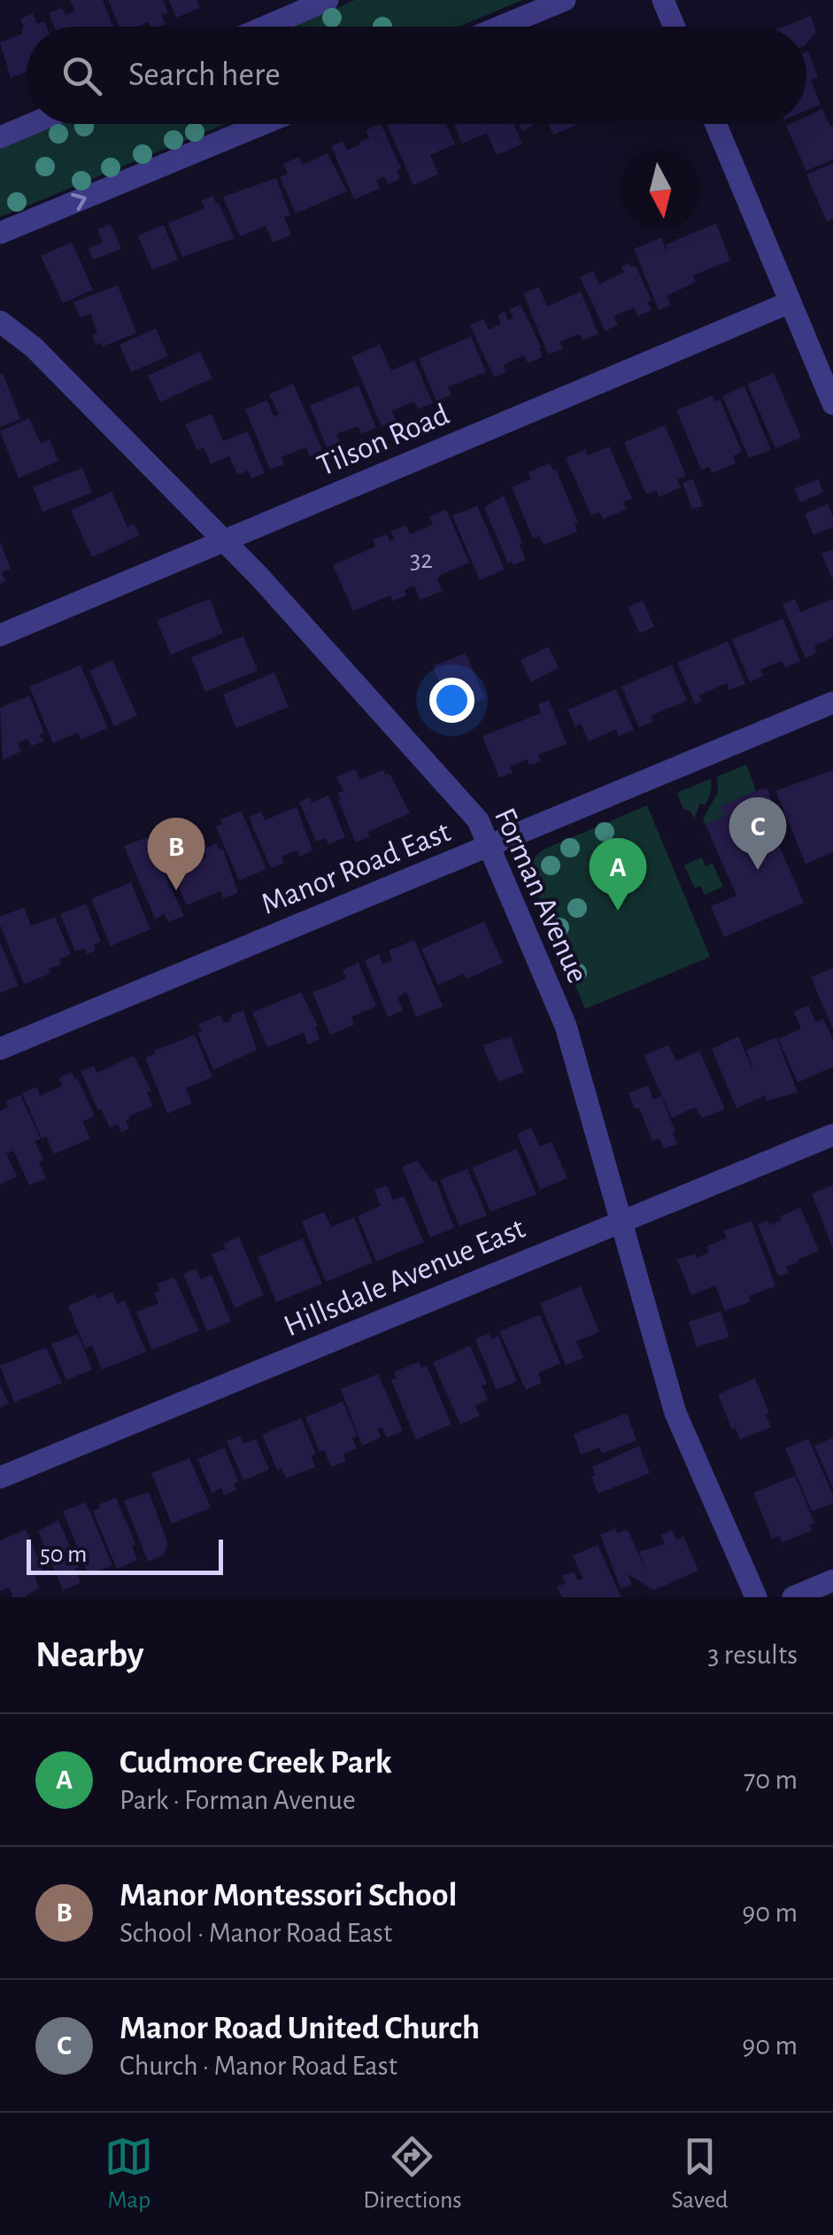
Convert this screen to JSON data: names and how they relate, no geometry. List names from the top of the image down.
{
  "streets": {
    "street": [
      "Tilson Road",
      "Manor Road East",
      "Forman Avenue",
      "Hillsdale Avenue East"
    ]
  },
  "crossings": [
    ["Tilson Road", "Forman Avenue"],
    ["Manor Road East", "Forman Avenue"],
    ["Forman Avenue", "Hillsdale Avenue East"]
  ],
  "house_numbers": ["32"],
  "scale_bar": "50 m",
  "north": "bottom",
  "page": {
    "search": "Search here",
    "pins": ["C", "B", "A"],
    "scale": "50 m",
    "heading": ["Nearby", "3 results"],
    "list": [
      {
        "mark": "A",
        "name": "Cudmore Creek Park",
        "note": "Park · Forman Avenue",
        "value": "70 m"
      },
      {
        "mark": "B",
        "name": "Manor Montessori School",
        "note": "School · Manor Road East",
        "value": "90 m"
      },
      {
        "mark": "C",
        "name": "Manor Road United Church",
        "note": "Church · Manor Road East",
        "value": "90 m"
      }
    ],
    "nav": ["Map", "Directions", "Saved"]
  }
}
